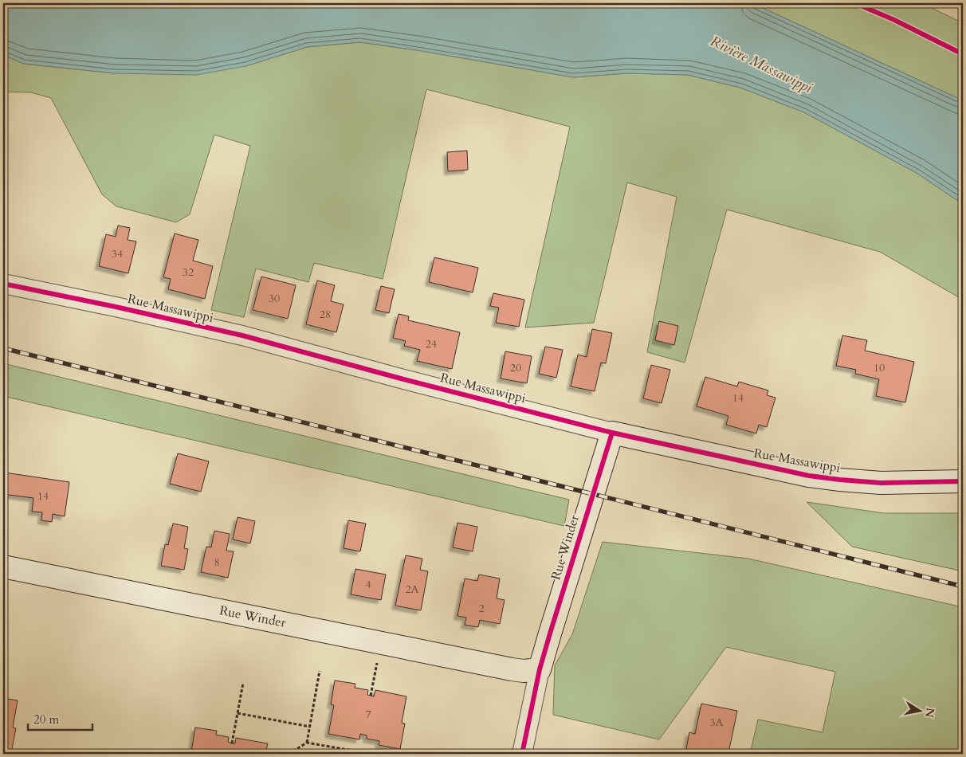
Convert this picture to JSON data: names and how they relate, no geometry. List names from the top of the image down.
{
  "streets": {
    "street": ["Rue Massawippi", "Rue Winder"]
  },
  "crossings": [
    ["Rue Massawippi", "Rue Winder"]
  ],
  "water": ["Rivière Massawippi"],
  "house_numbers": [
    "34",
    "32",
    "30",
    "28",
    "24",
    "20",
    "10",
    "14",
    "14",
    "8",
    "4",
    "2A",
    "2",
    "7",
    "3A"
  ],
  "scale_bar": "20 m",
  "north": "right"
}
